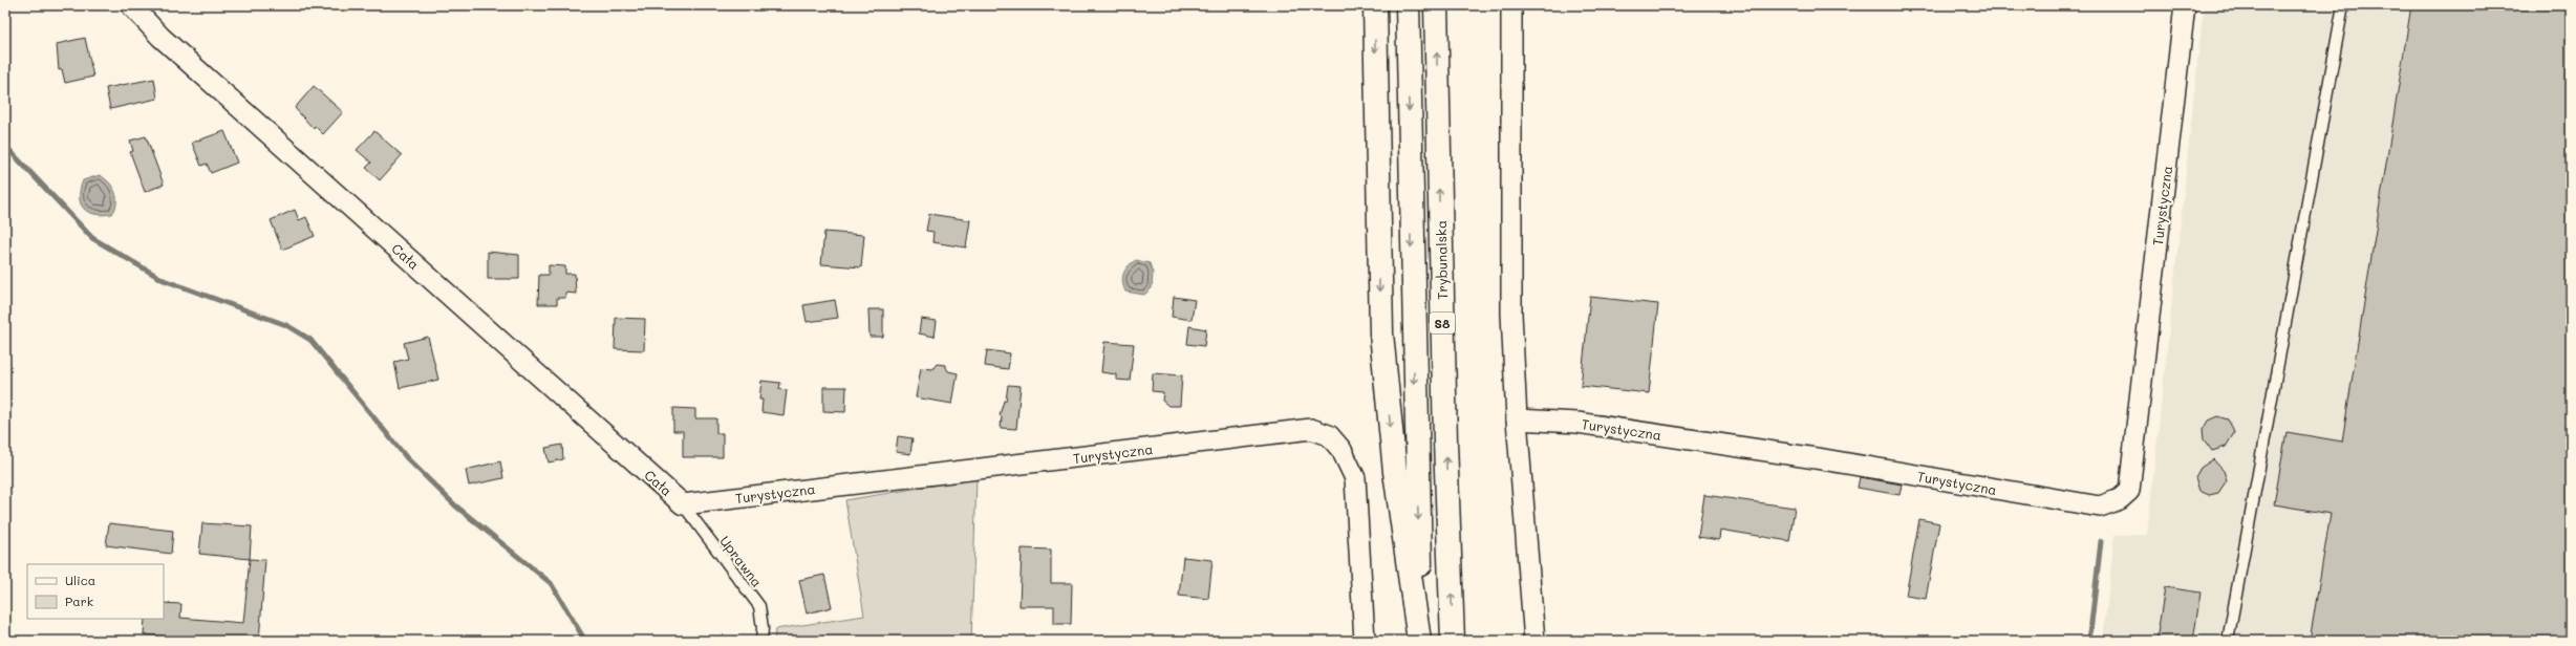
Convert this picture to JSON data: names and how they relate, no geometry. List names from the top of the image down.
{
  "streets": {
    "highway": ["Trybunalska", "S8"],
    "street": ["Turystyczna", "Cała"],
    "lane": ["Uprawna"]
  },
  "crossings": [
    ["Turystyczna", "Cała"],
    ["Turystyczna", "Uprawna"],
    ["Cała", "Uprawna"]
  ],
  "legend": ["Ulica", "Park"]
}
